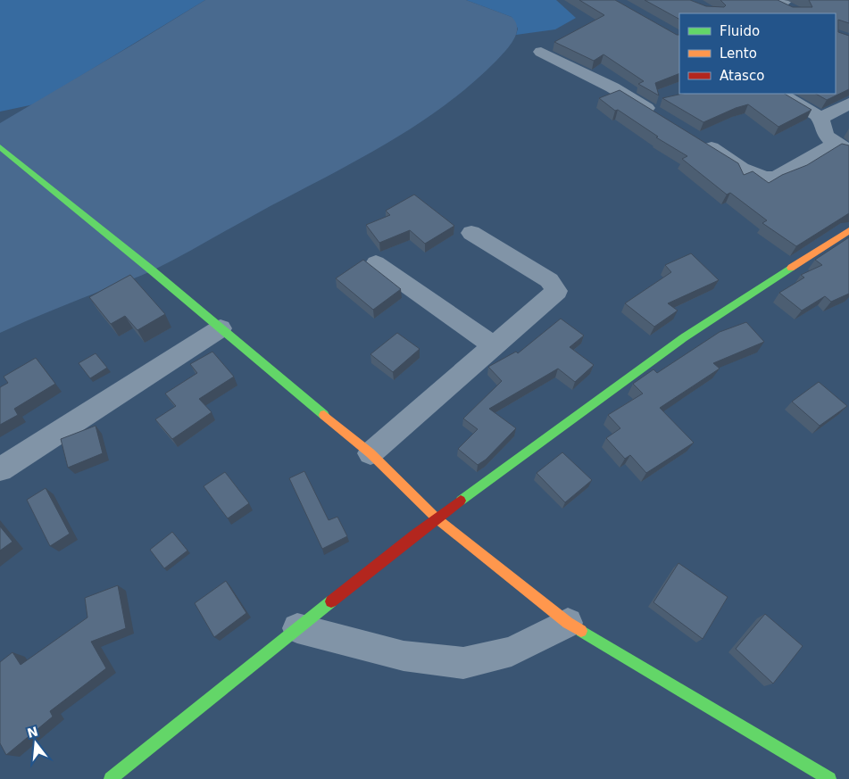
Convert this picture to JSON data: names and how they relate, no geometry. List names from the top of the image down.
{
  "legend": ["Fluido", "Lento", "Atasco"],
  "north": "top"
}
